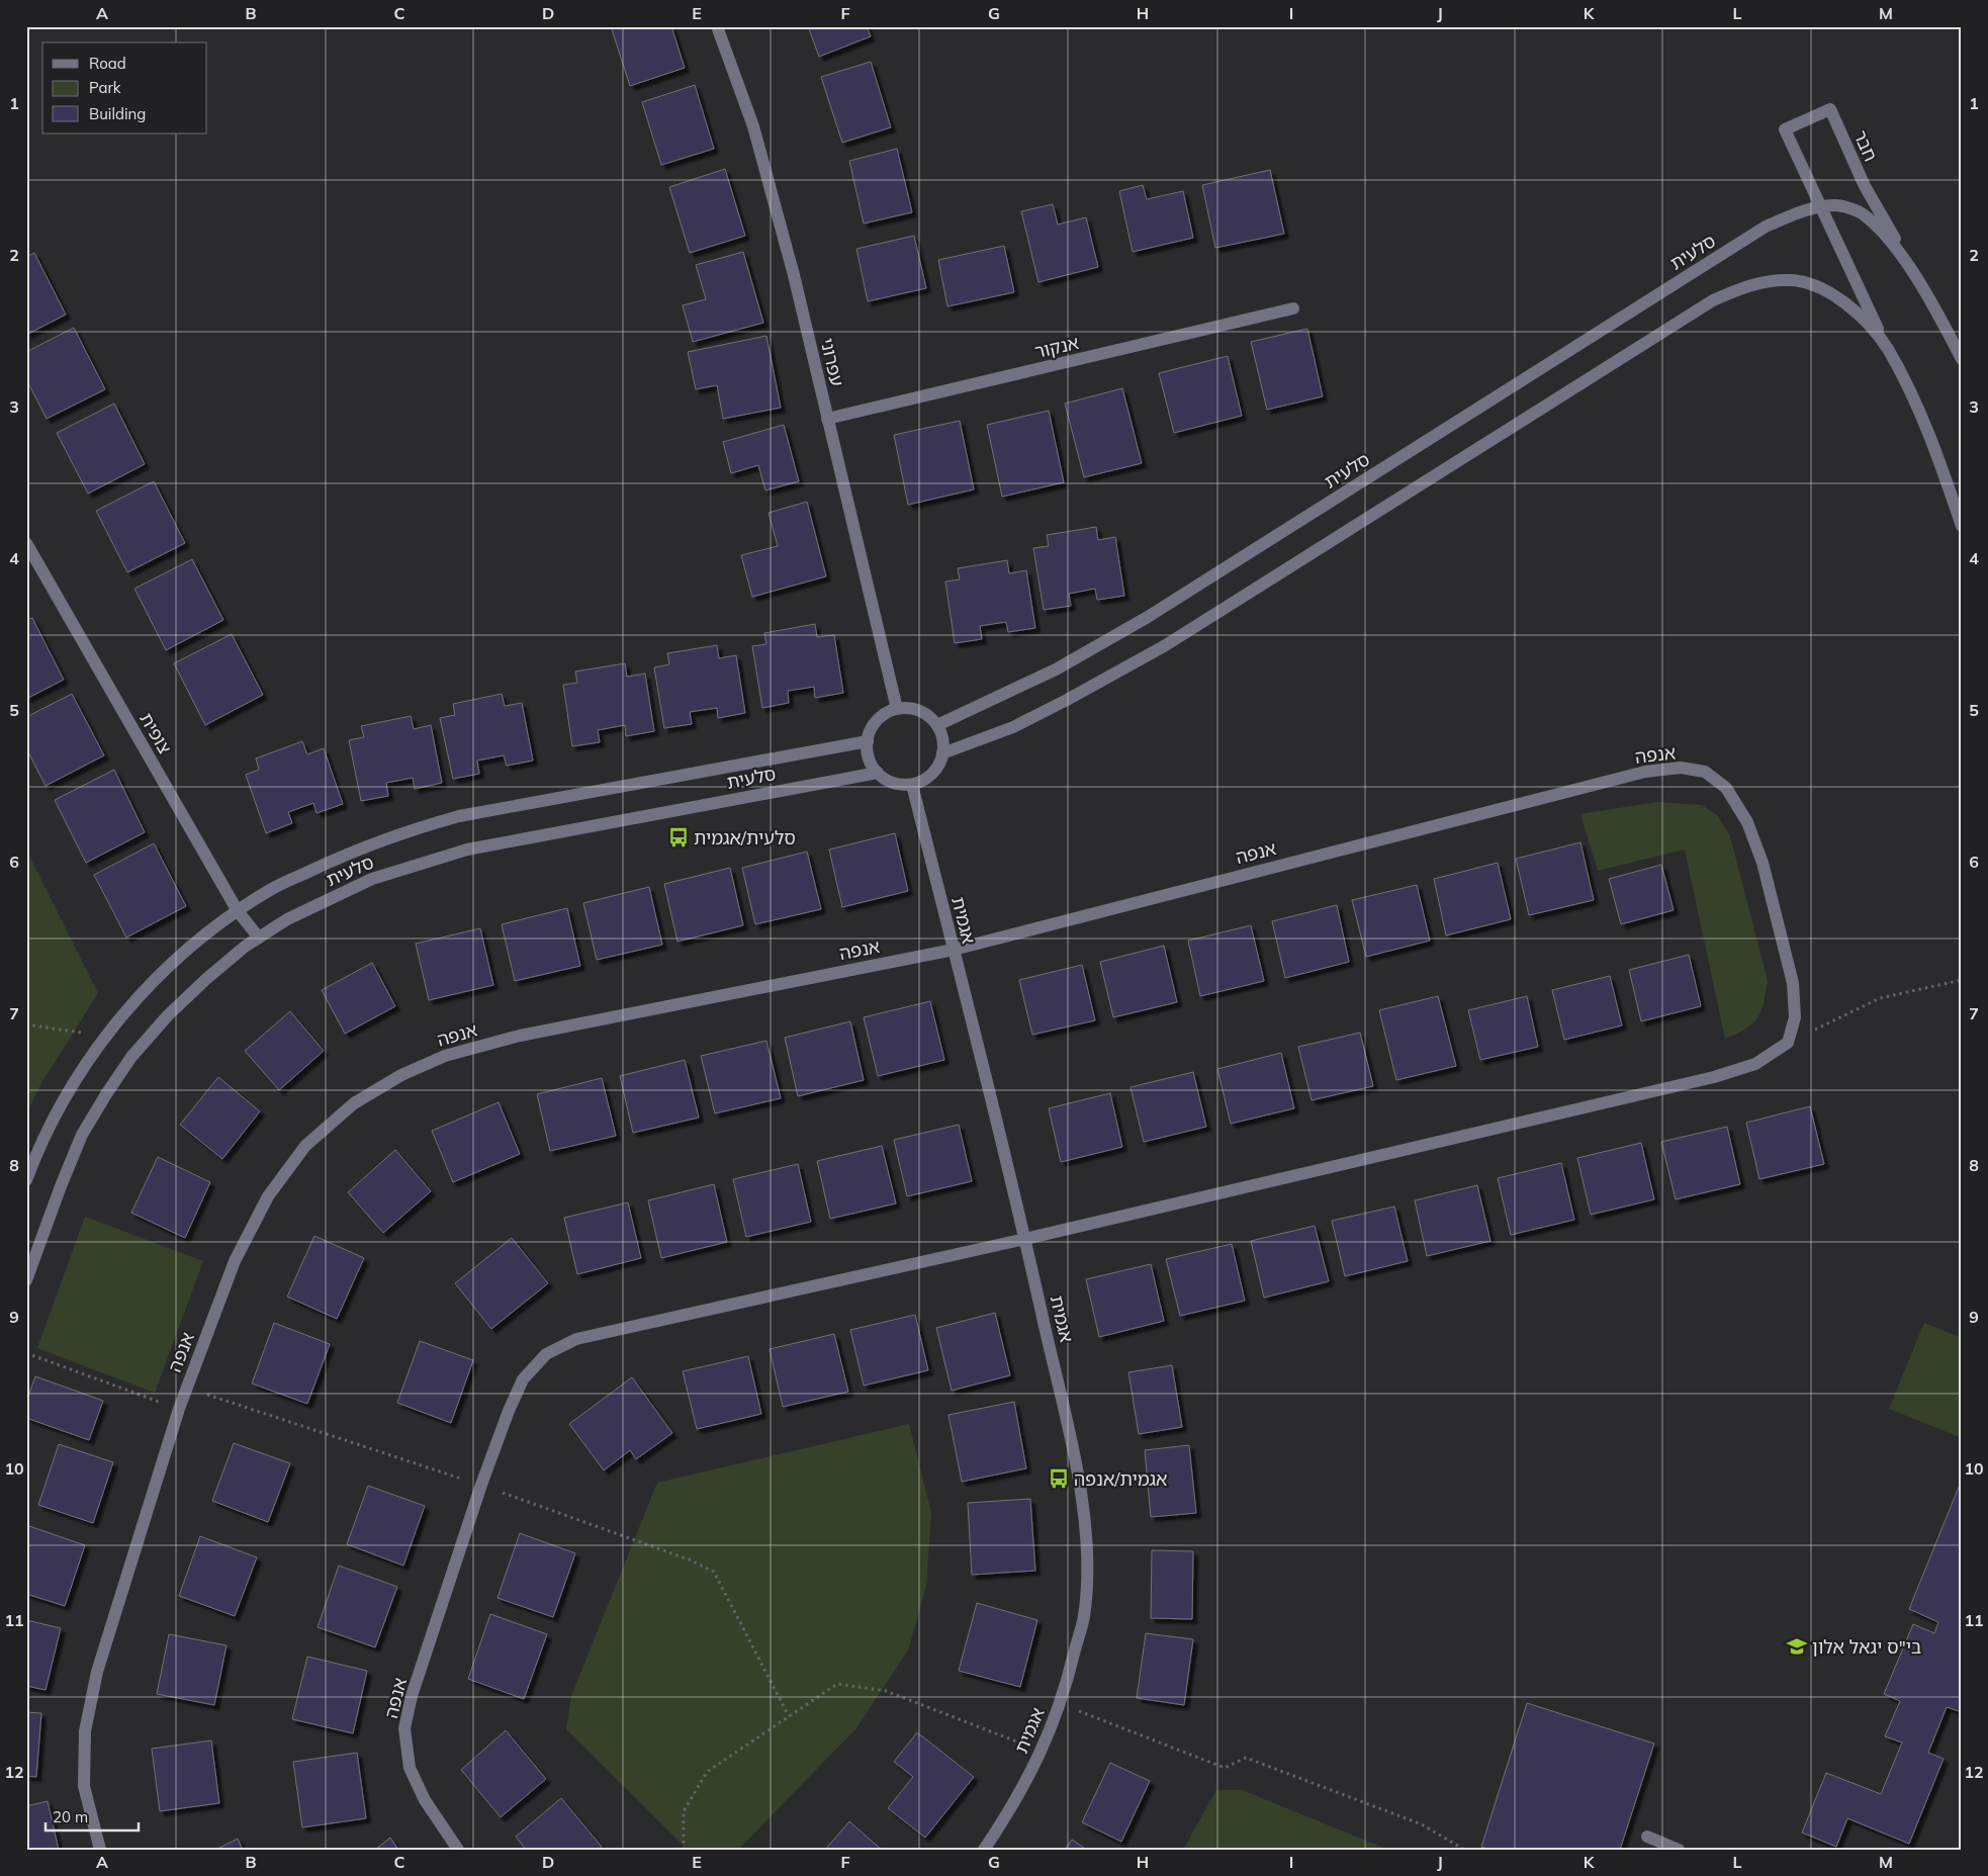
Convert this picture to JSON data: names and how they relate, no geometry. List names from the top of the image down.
{
  "streets": {
    "street": [
      "חבר",
      "סלעית",
      "אנקור",
      "עפרוני",
      "צופית",
      "אנפה",
      "אגמית"
    ]
  },
  "crossings": [
    ["חבר", "סלעית"],
    ["חבר", "עפרוני"],
    ["חבר", "אגמית"],
    ["סלעית", "עפרוני"],
    ["סלעית", "צופית"],
    ["סלעית", "אגמית"],
    ["אנקור", "עפרוני"],
    ["עפרוני", "אגמית"],
    ["אנפה", "אגמית"]
  ],
  "places": {
    "bus stop": ["סלעית/אגמית", "אגמית/אנפה"],
    "school or university": ["בי\"ס יגאל אלון"]
  },
  "legend": ["Road", "Park", "Building"],
  "scale_bar": "20 m",
  "grid": {
    "columns": [
      "A",
      "B",
      "C",
      "D",
      "E",
      "F",
      "G",
      "H",
      "I",
      "J",
      "K",
      "L",
      "M"
    ],
    "rows": [
      "1",
      "2",
      "3",
      "4",
      "5",
      "6",
      "7",
      "8",
      "9",
      "10",
      "11",
      "12"
    ]
  }
}
